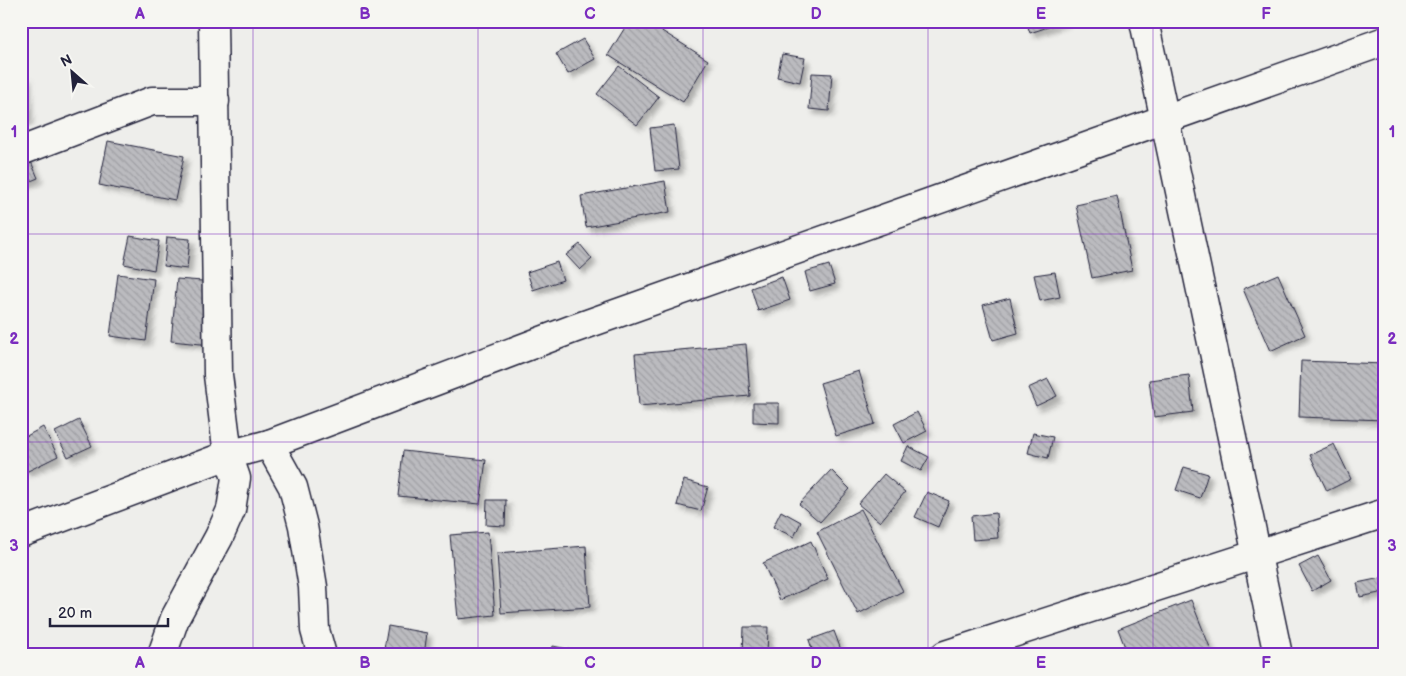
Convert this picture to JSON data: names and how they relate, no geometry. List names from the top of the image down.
{
  "scale_bar": "20 m",
  "north": "top left",
  "grid": {
    "columns": [
      "A",
      "B",
      "C",
      "D",
      "E",
      "F"
    ],
    "rows": ["1", "2", "3"]
  }
}
